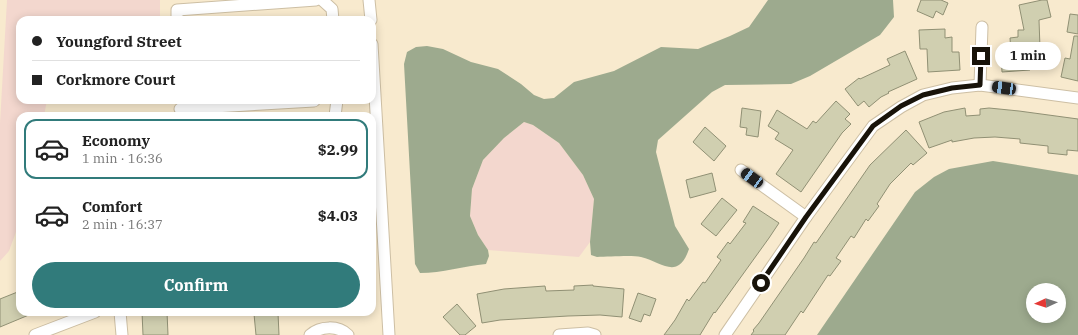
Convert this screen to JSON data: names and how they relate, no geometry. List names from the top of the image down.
{
  "north": "left",
  "page": {
    "banner": ["Youngford Street", "Corkmore Court"],
    "bubble": "1 min",
    "list": [
      {
        "name": "Economy",
        "note": "1 min · 16:36",
        "value": "$2.99"
      },
      {
        "name": "Comfort",
        "note": "2 min · 16:37",
        "value": "$4.03"
      }
    ],
    "buttons": "Confirm"
  }
}
